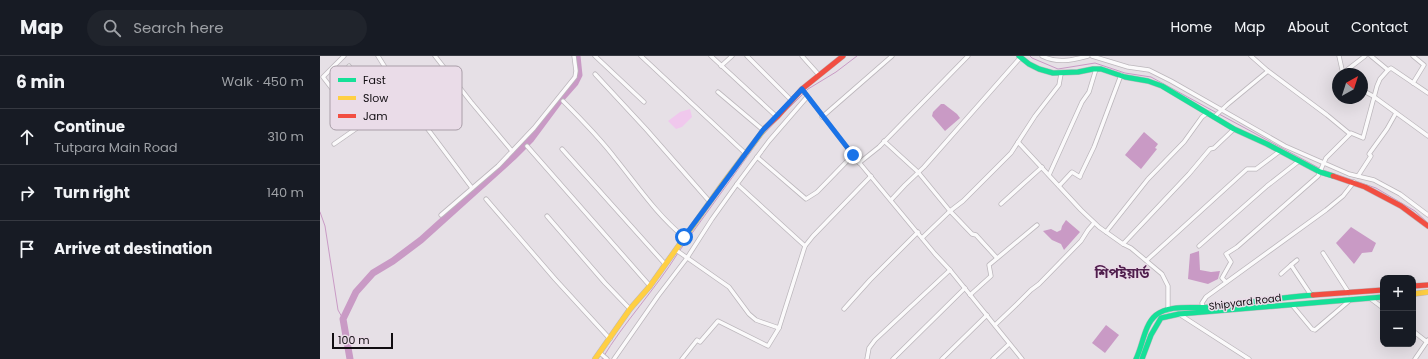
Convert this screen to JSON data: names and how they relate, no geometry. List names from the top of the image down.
{
  "streets": {
    "street": ["Shipyard Road"]
  },
  "districts": ["শিপইয়ার্ড"],
  "legend": ["Fast", "Slow", "Jam"],
  "scale_bar": "100 m",
  "north": "top right",
  "page": {
    "header": "Map",
    "search": "Search here",
    "nav": [
      "Home",
      "Map",
      "About",
      "Contact"
    ],
    "heading": ["6 min", "Walk · 450 m"],
    "list": [
      ["Continue", "Tutpara Main Road", "310 m"],
      ["Turn right", "140 m"],
      "Arrive at destination"
    ],
    "map_buttons": ["+", "−"],
    "scale": "100 m"
  }
}
